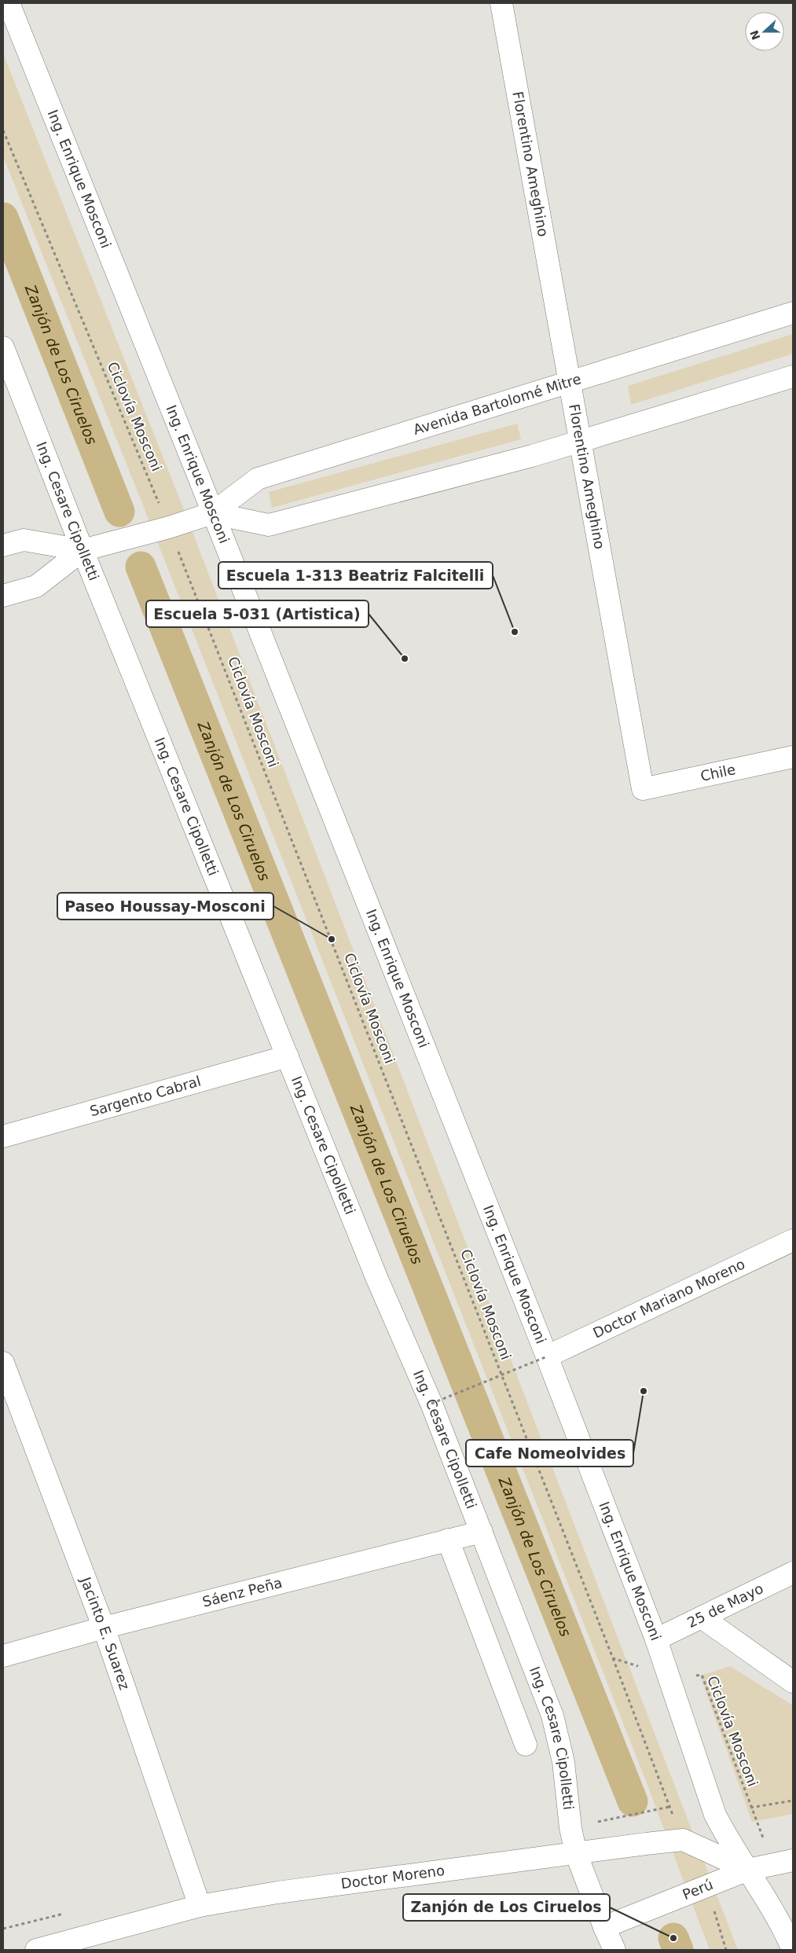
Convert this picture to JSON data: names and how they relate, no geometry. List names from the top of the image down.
{
  "streets": {
    "street": [
      "Florentino Ameghino",
      "Ing. Enrique Mosconi",
      "Avenida Bartolomé Mitre",
      "Ing. Cesare Cipolletti",
      "Chile",
      "Sargento Cabral",
      "Doctor Mariano Moreno",
      "Sáenz Peña",
      "25 de Mayo",
      "Jacinto E. Suarez",
      "Doctor Moreno",
      "Perú"
    ],
    "path": ["Ciclovía Mosconi"]
  },
  "crossings": [
    ["Florentino Ameghino", "Avenida Bartolomé Mitre"],
    ["Florentino Ameghino", "Chile"],
    ["Ing. Enrique Mosconi", "Avenida Bartolomé Mitre"],
    ["Ing. Enrique Mosconi", "Ciclovía Mosconi"],
    ["Ing. Enrique Mosconi", "Doctor Mariano Moreno"],
    ["Ing. Enrique Mosconi", "25 de Mayo"],
    ["Ing. Enrique Mosconi", "Perú"],
    ["Avenida Bartolomé Mitre", "Ciclovía Mosconi"],
    ["Avenida Bartolomé Mitre", "Ing. Cesare Cipolletti"],
    ["Ing. Cesare Cipolletti", "Sargento Cabral"],
    ["Ing. Cesare Cipolletti", "Sáenz Peña"],
    ["Ing. Cesare Cipolletti", "Doctor Moreno"],
    ["Ing. Cesare Cipolletti", "Perú"],
    ["Sáenz Peña", "Jacinto E. Suarez"],
    ["Jacinto E. Suarez", "Doctor Moreno"]
  ],
  "water": ["Zanjón de Los Ciruelos"],
  "places": [
    "Escuela 1-313 Beatriz Falcitelli",
    "Escuela 5-031 (Artistica)",
    "Paseo Houssay-Mosconi",
    "Cafe Nomeolvides",
    "Zanjón de Los Ciruelos"
  ],
  "north": "left"
}
